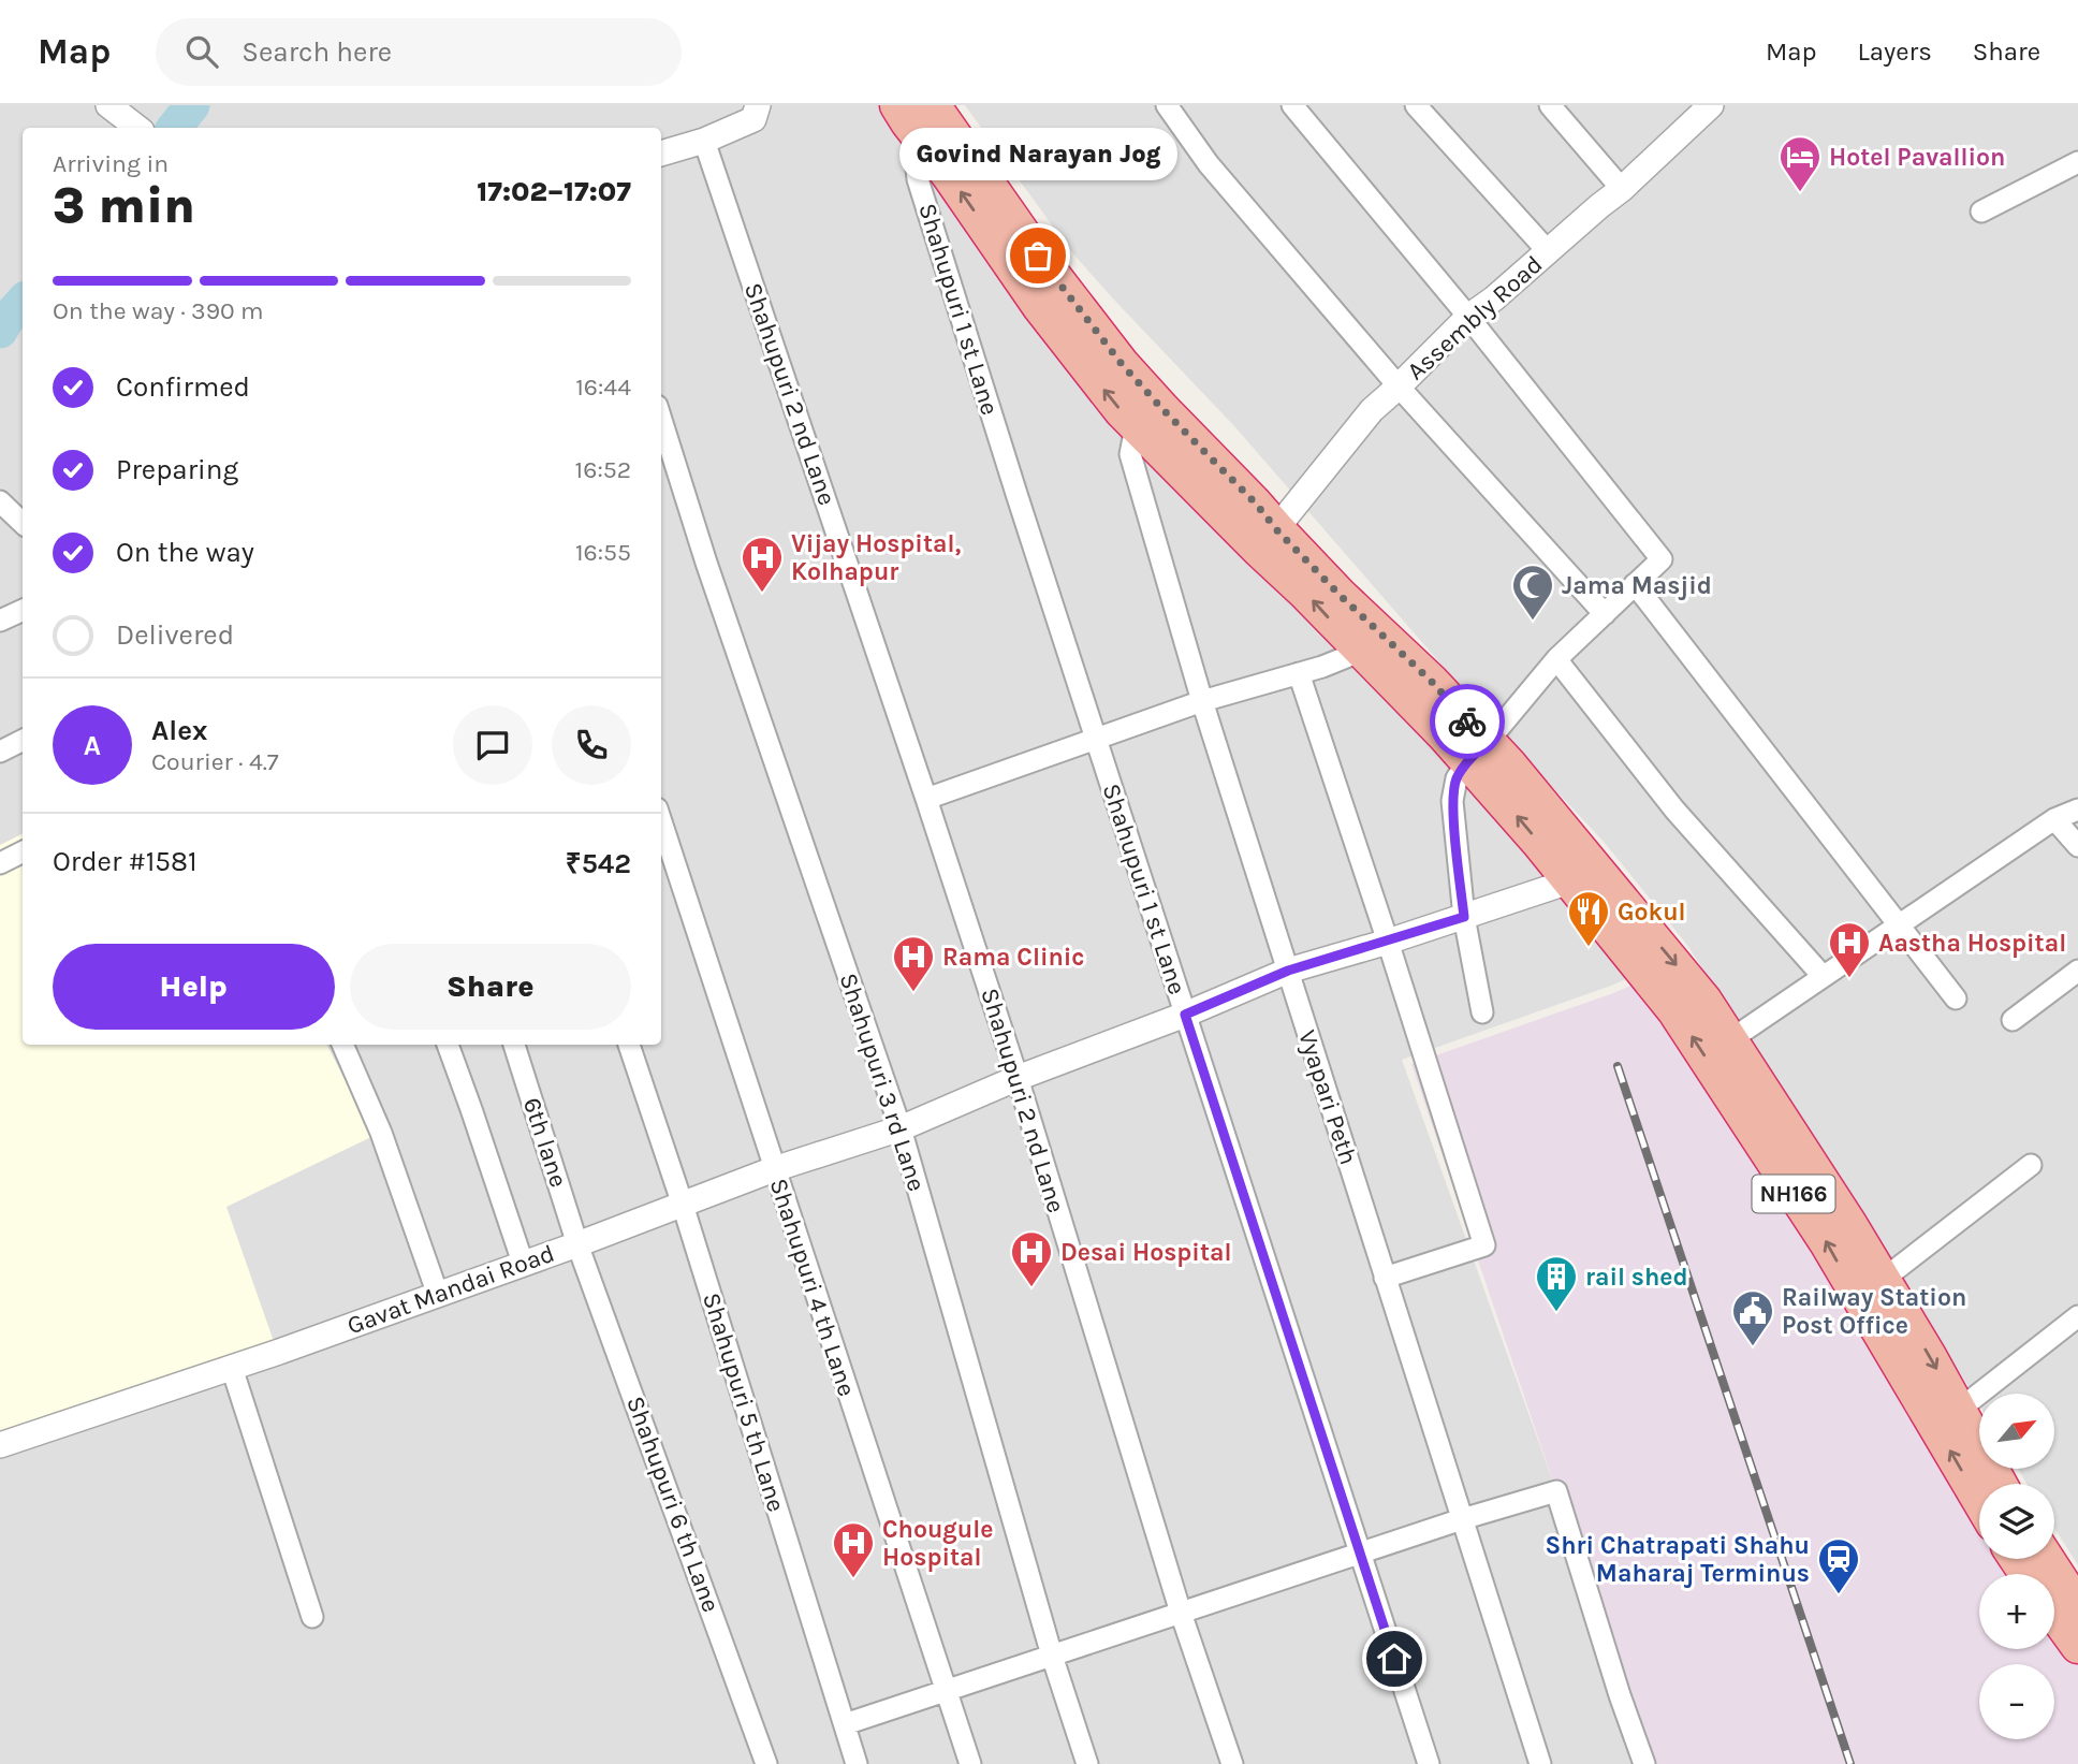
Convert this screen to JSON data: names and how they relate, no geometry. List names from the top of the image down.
{
  "streets": {
    "highway": ["NH166"],
    "street": [
      "Shahupuri 1 st Lane",
      "Assembly Road",
      "Shahupuri 2 nd Lane",
      "Shahupuri 3 rd Lane",
      "Vyapari Peth",
      "6th lane",
      "Shahupuri 4 th Lane",
      "Gavat Mandai Road",
      "Shahupuri 5 th Lane",
      "Shahupuri 6 th Lane"
    ]
  },
  "crossings": [
    ["Shahupuri 1 st Lane", "NH166"],
    ["Assembly Road", "NH166"],
    ["Shahupuri 2 nd Lane", "Gavat Mandai Road"],
    ["Shahupuri 3 rd Lane", "Gavat Mandai Road"],
    ["Vyapari Peth", "NH166"],
    ["6th lane", "Gavat Mandai Road"],
    ["6th lane", "Shahupuri 6 th Lane"],
    ["Shahupuri 4 th Lane", "Gavat Mandai Road"],
    ["Gavat Mandai Road", "Shahupuri 5 th Lane"],
    ["Gavat Mandai Road", "Shahupuri 6 th Lane"]
  ],
  "places": {
    "hotel": ["Hotel Pavallion"],
    "other": ["Govind Narayan Jog"],
    "hospital": [
      "Vijay Hospital, Kolhapur",
      "Aastha Hospital",
      "Rama Clinic",
      "Desai Hospital",
      "Chougule Hospital"
    ],
    "mosque": ["Jama Masjid"],
    "restaurant": ["Gokul"],
    "building": ["rail shed"],
    "public building": ["Railway Station Post Office"],
    "station": ["Shri Chatrapati Shahu Maharaj Terminus"]
  },
  "north": "top right",
  "page": {
    "header": "Map",
    "search": "Search here",
    "nav": ["Map", "Layers", "Share"],
    "bubble": "Govind Narayan Jog",
    "heading": ["3 min", "Arriving in", "17:02–17:07"],
    "panel": [
      "Alex",
      "Courier · 4.7",
      "Order #1581",
      "₹542"
    ],
    "bar": "On the way · 390 m",
    "list": [
      ["Confirmed", "16:44"],
      ["Preparing", "16:52"],
      ["On the way", "16:55"],
      "Delivered"
    ],
    "round": "A",
    "buttons": ["Help", "Share"],
    "map_buttons": ["+", "−"]
  }
}
